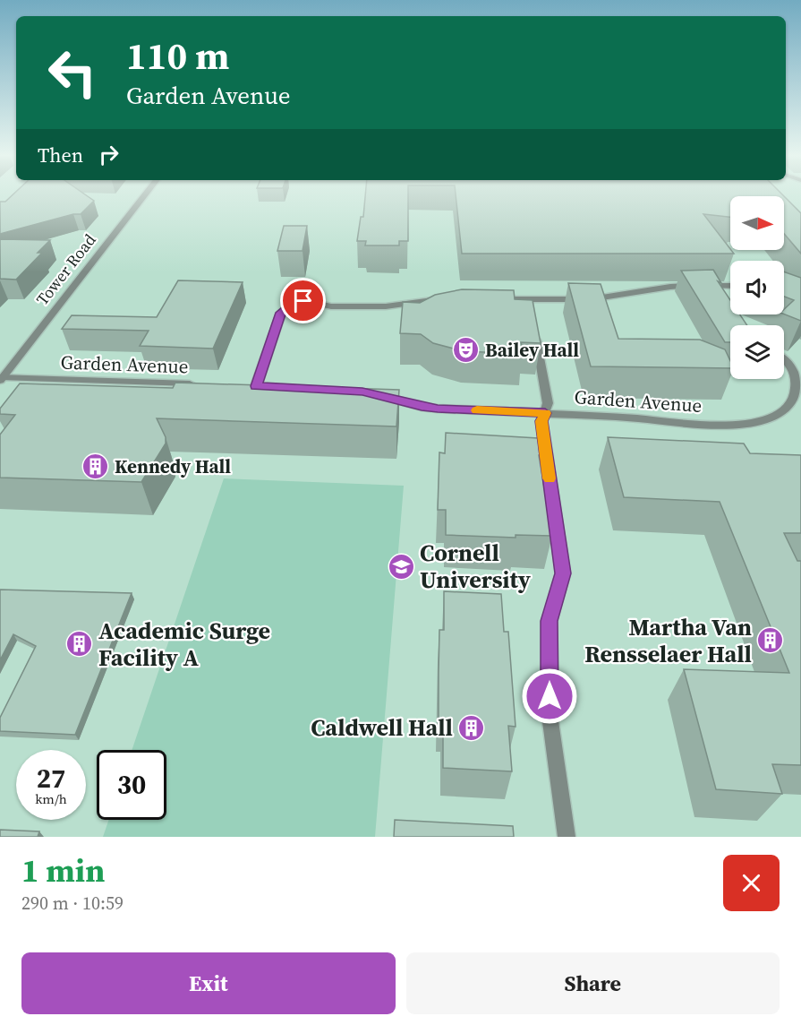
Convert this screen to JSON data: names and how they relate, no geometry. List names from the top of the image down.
{
  "streets": {
    "street": ["Tower Road", "Garden Avenue"]
  },
  "crossings": [
    ["Tower Road", "Garden Avenue"]
  ],
  "places": {
    "theatre": ["Bailey Hall"],
    "building": [
      "Kennedy Hall",
      "Martha Van Rensselaer Hall",
      "Academic Surge Facility A",
      "Caldwell Hall"
    ],
    "school or university": ["Cornell University"]
  },
  "north": "right",
  "page": {
    "turn": ["110 m", "Garden Avenue"],
    "then": "Then",
    "speed": "27 km/h",
    "limit": "30",
    "heading": ["1 min", "290 m · 10:59"],
    "buttons": ["Exit", "Share"]
  }
}
